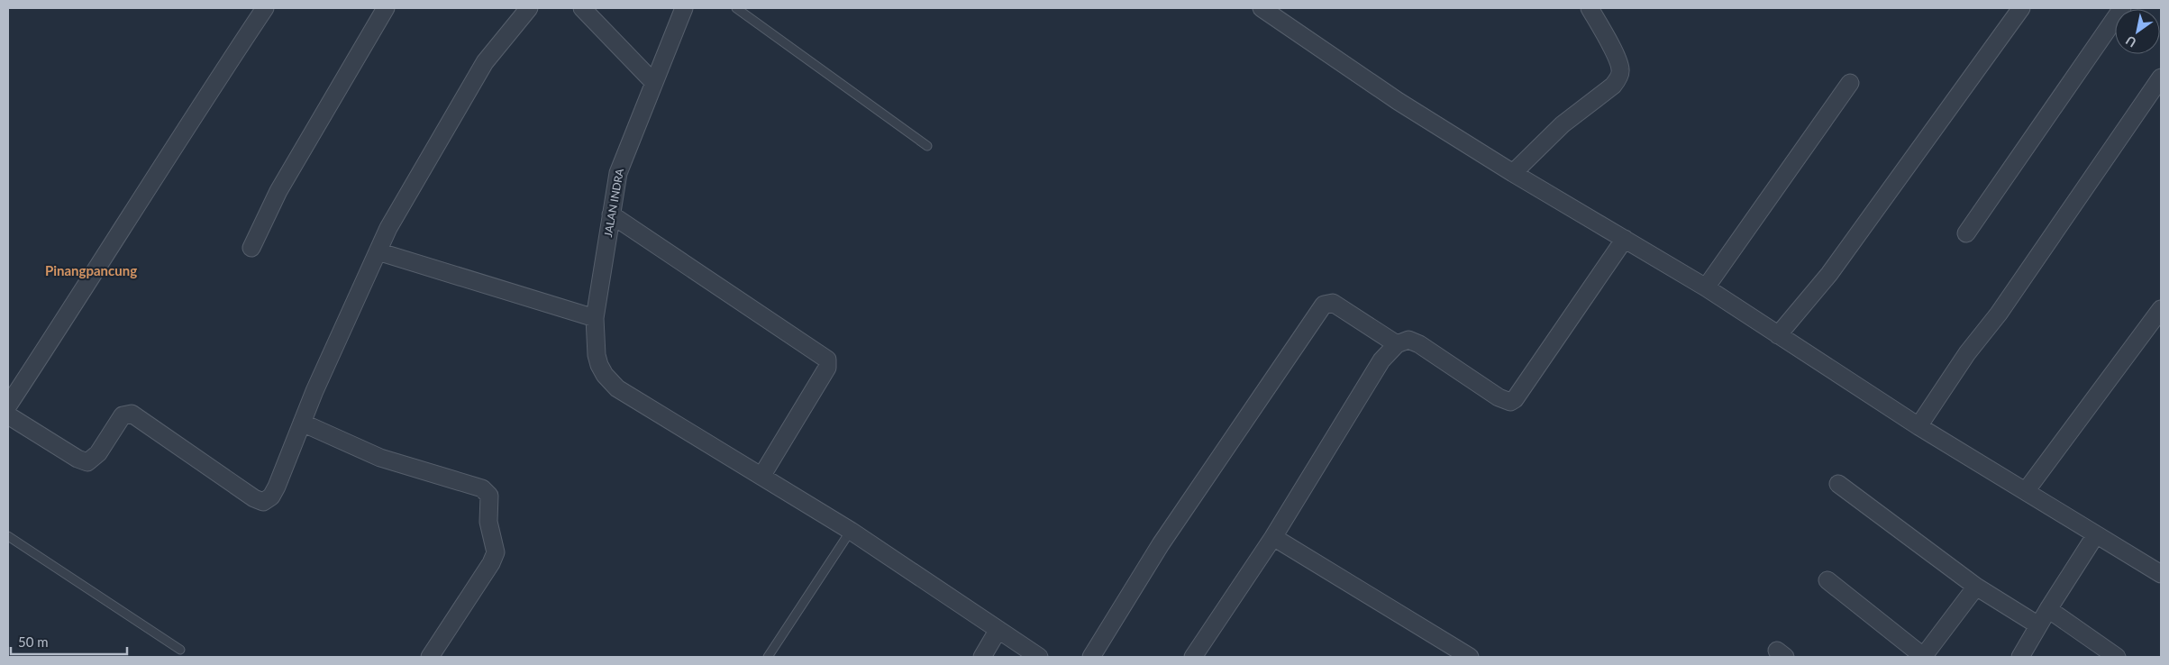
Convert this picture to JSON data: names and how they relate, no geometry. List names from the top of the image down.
{
  "streets": {
    "street": ["JALAN INDRA"]
  },
  "districts": ["Pinangpancung"],
  "scale_bar": "50 m",
  "north": "bottom left"
}
